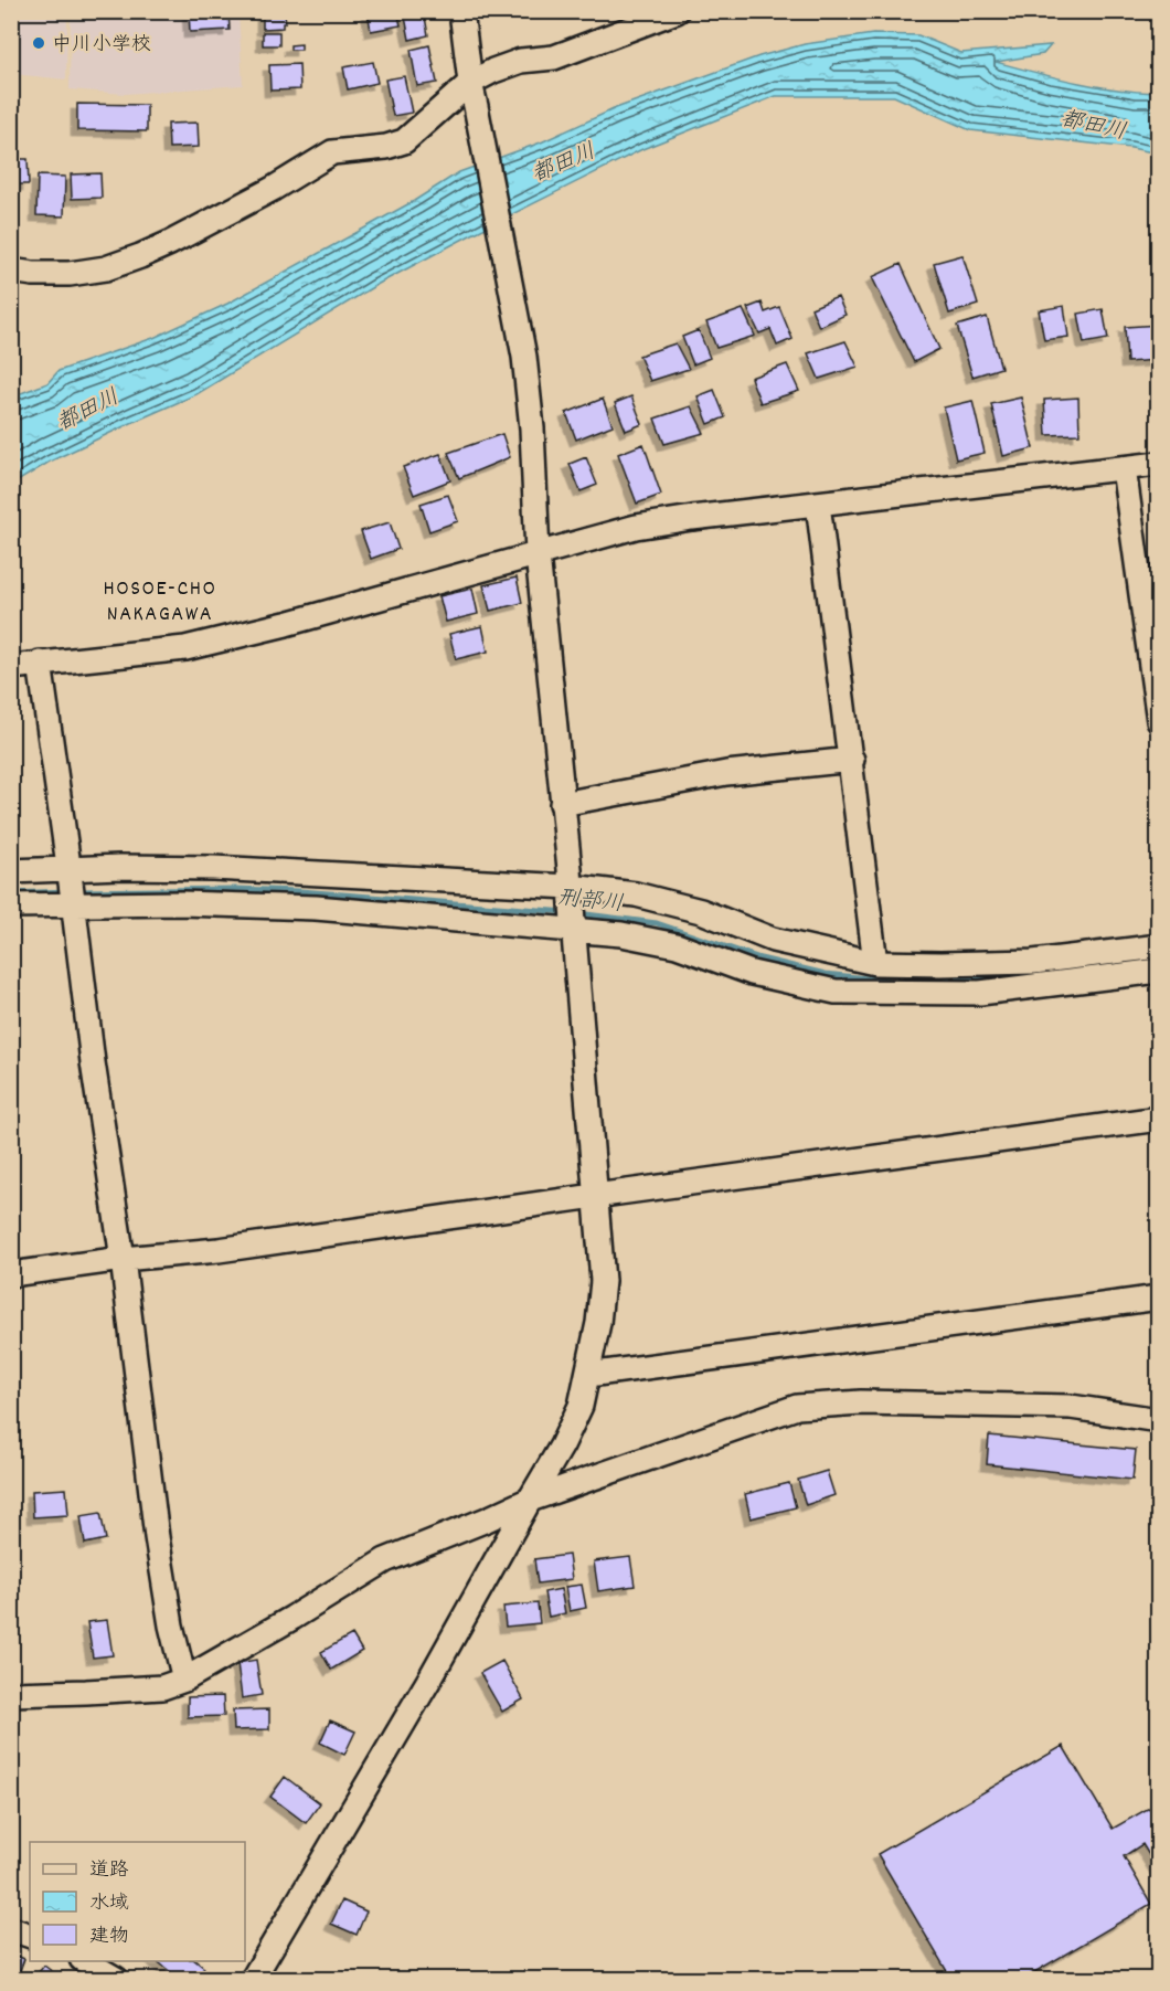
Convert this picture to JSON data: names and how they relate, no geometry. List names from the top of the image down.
{
  "districts": ["HOSOE-CHO NAKAGAWA"],
  "water": ["都田川", "刑部川"],
  "places": ["中川小学校"],
  "legend": ["道路", "水域", "建物"]
}
